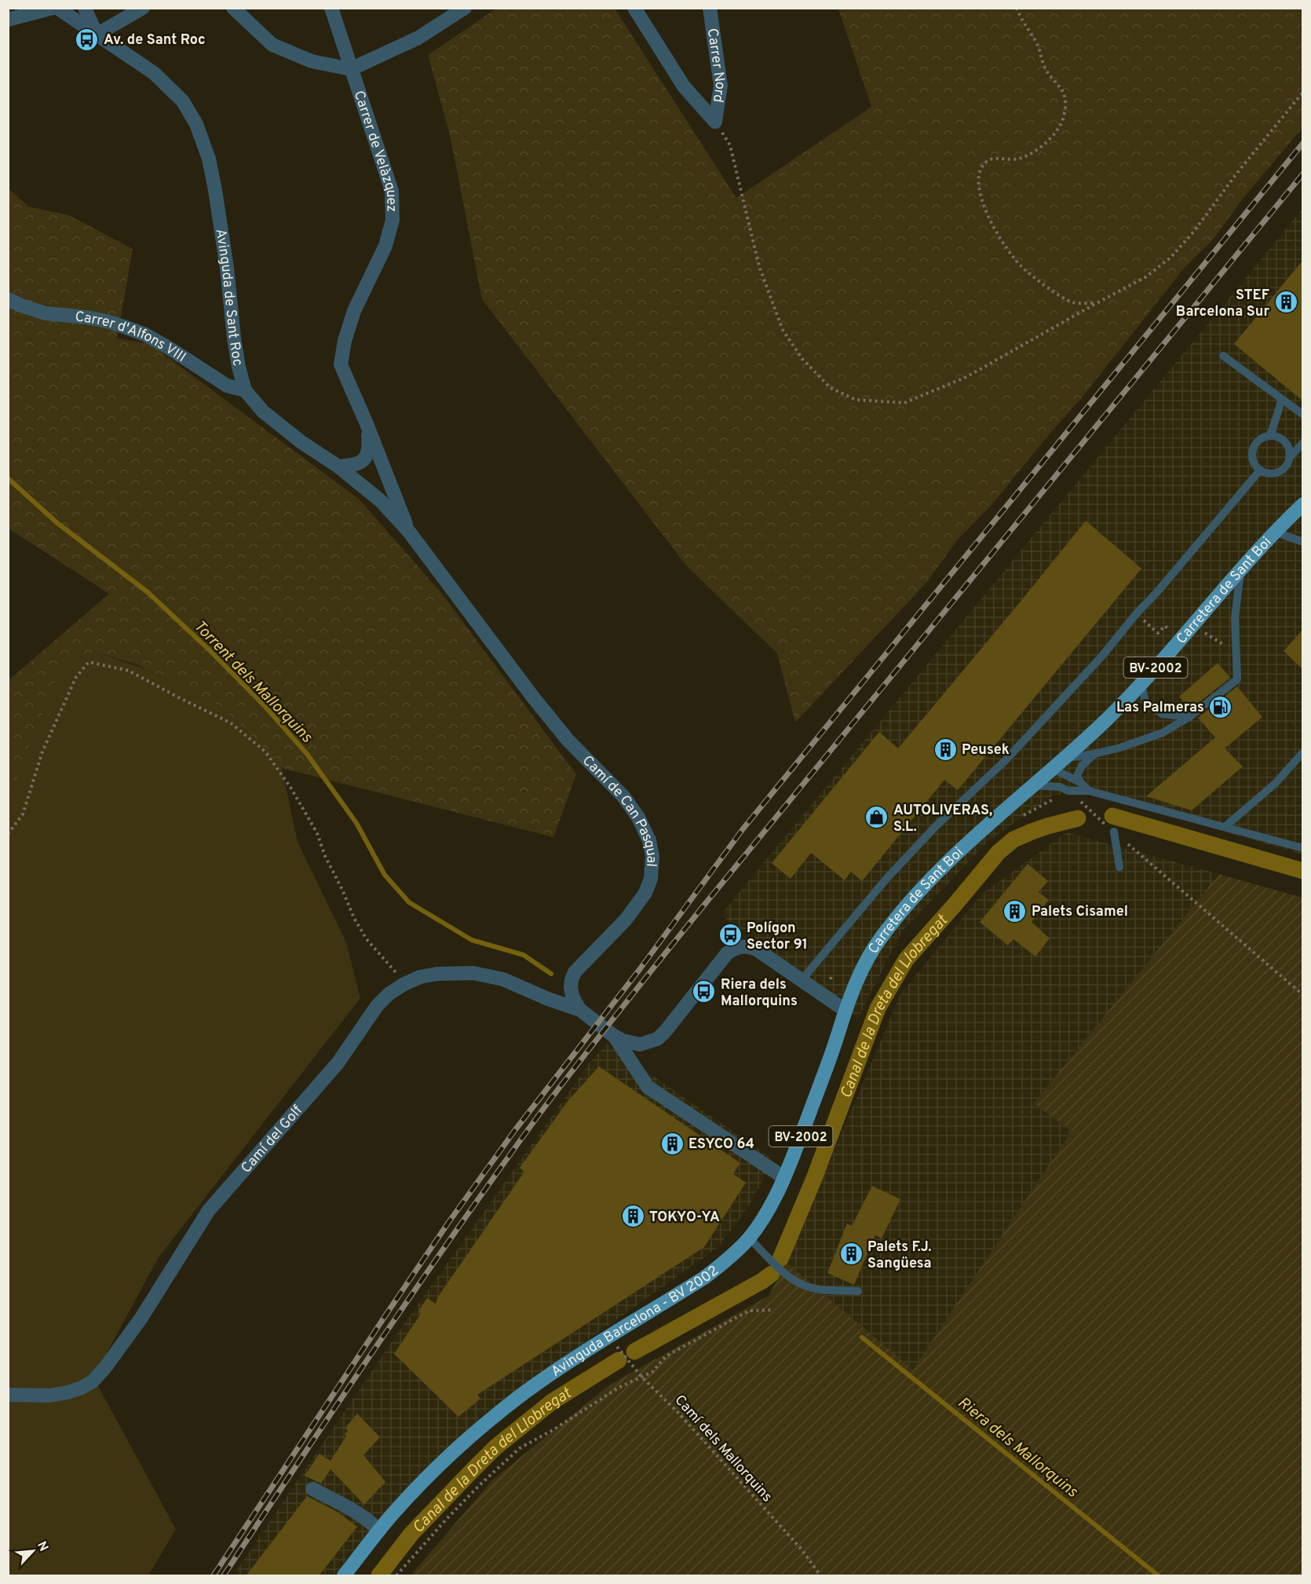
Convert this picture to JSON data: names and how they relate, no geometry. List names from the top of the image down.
{
  "streets": {
    "main road": ["Carretera de Sant Boi", "BV-2002", "Avinguda Barcelona - BV 2002"],
    "street": [
      "Carrer Nord",
      "Carrer de Velàzquez",
      "Avinguda de Sant Roc",
      "Carrer d'Alfons VIII",
      "Camí de Can Pasqual",
      "Camí del Golf"
    ],
    "path": ["Camí dels Mallorquins"]
  },
  "crossings": [
    ["Carrer de Velàzquez", "Avinguda de Sant Roc"],
    ["Carrer de Velàzquez", "Camí de Can Pasqual"],
    ["Avinguda de Sant Roc", "Carrer d'Alfons VIII"],
    ["Avinguda de Sant Roc", "Camí de Can Pasqual"],
    ["Carretera de Sant Boi", "Avinguda Barcelona - BV 2002"],
    ["Camí de Can Pasqual", "Camí del Golf"],
    ["Avinguda Barcelona - BV 2002", "Camí dels Mallorquins"]
  ],
  "water": ["Torrent dels Mallorquins", "Canal de la Dreta del Llobregat", "Riera dels Mallorquins"],
  "places": {
    "bus stop": ["Av. de Sant Roc", "Polígon Sector 91", "Riera dels Mallorquins"],
    "building": [
      "STEF Barcelona Sur",
      "Peusek",
      "Palets Cisamel",
      "ESYCO 64",
      "TOKYO-YA",
      "Palets F.J. Sangüesa"
    ],
    "fuel station": ["Las Palmeras"],
    "shop": ["AUTOLIVERAS, S.L."]
  },
  "north": "top right"
}
